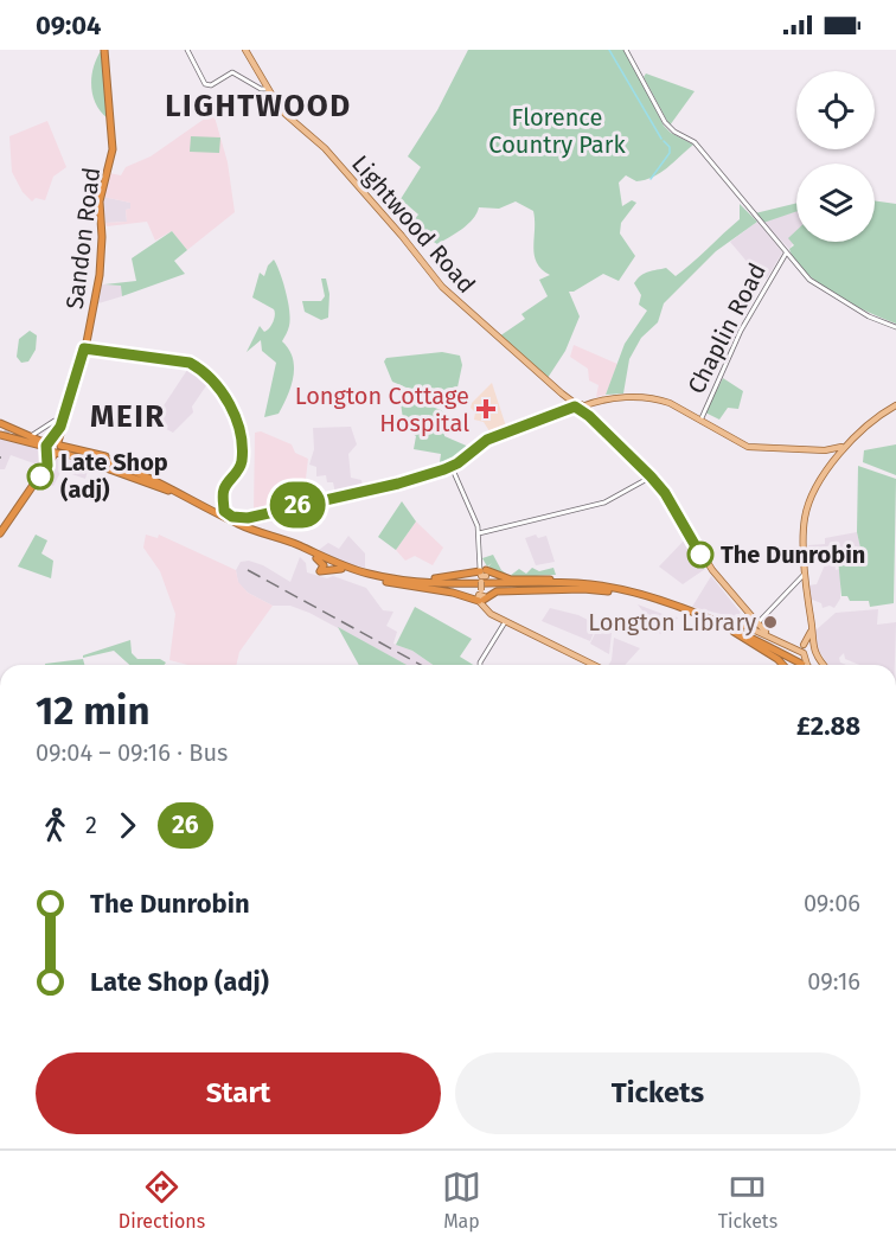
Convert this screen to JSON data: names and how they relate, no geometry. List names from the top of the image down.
{
  "streets": {
    "highway": ["Sandon Road"],
    "main road": ["Lightwood Road"],
    "street": ["Chaplin Road"]
  },
  "districts": ["LIGHTWOOD", "MEIR"],
  "parks": ["Florence Country Park"],
  "places": {
    "health": ["Longton Cottage Hospital"],
    "other": ["Late Shop (adj)", "The Dunrobin", "Longton Library"]
  },
  "lines": ["bus line 26"],
  "page": {
    "status": "09:04",
    "on_map": "26",
    "heading": ["12 min", "09:04 – 09:16 · Bus", "£2.88"],
    "legs": ["2", "26"],
    "list": [
      {
        "name": "The Dunrobin",
        "value": "09:06"
      },
      {
        "name": "Late Shop (adj)",
        "value": "09:16"
      }
    ],
    "buttons": ["Start", "Tickets"],
    "tabs": ["Directions", "Map", "Tickets"]
  }
}
